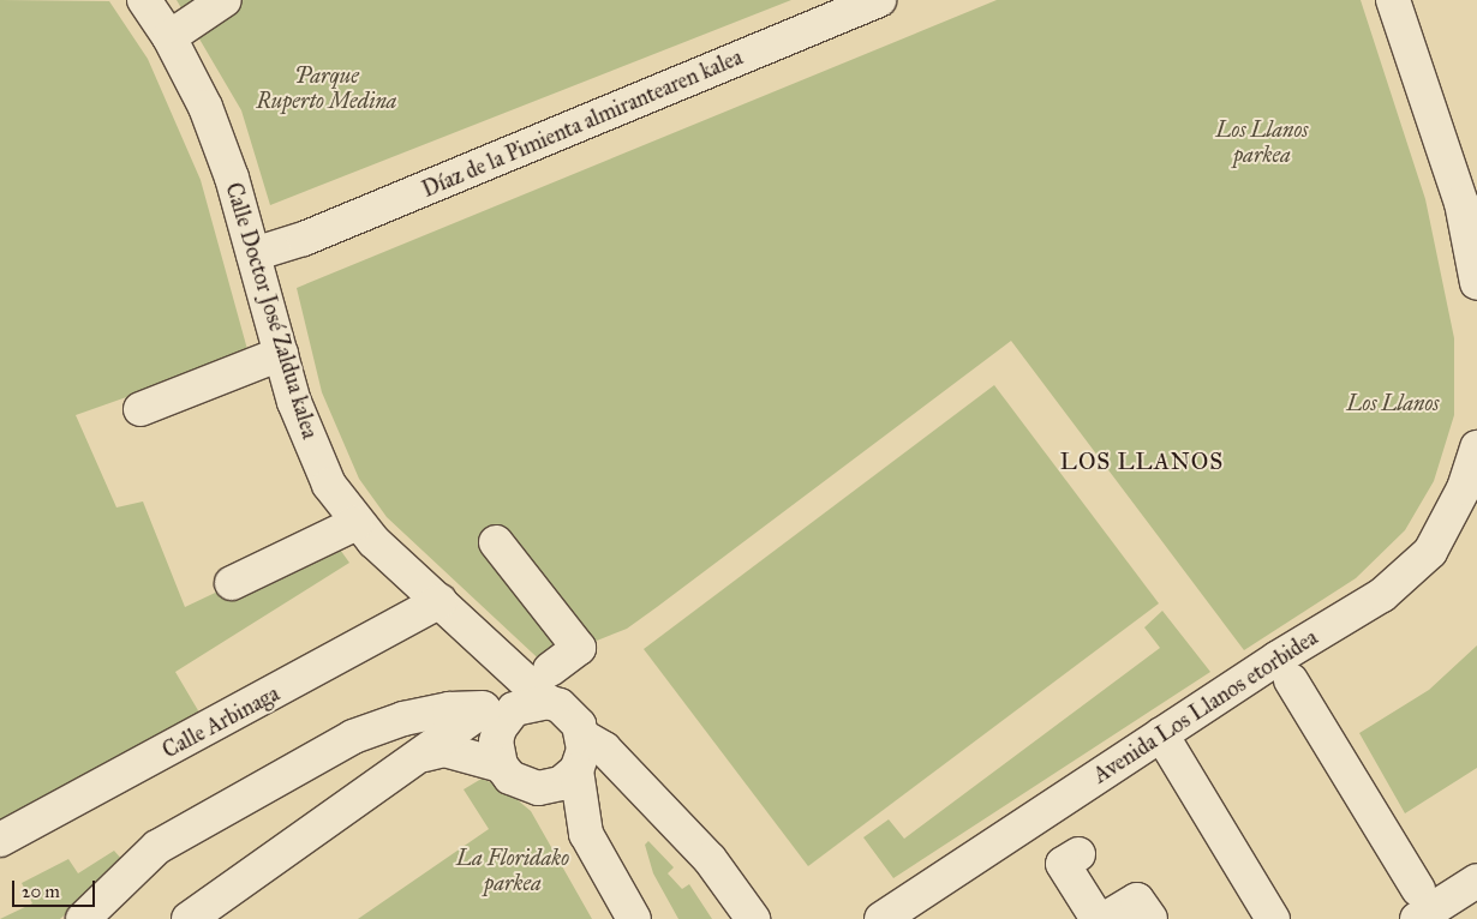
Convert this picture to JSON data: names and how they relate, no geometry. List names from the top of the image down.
{
  "streets": {
    "street": [
      "Díaz de la Pimienta almirantearen kalea",
      "Calle Doctor José Zaldua kalea",
      "Avenida Los Llanos etorbidea",
      "Calle Arbinaga"
    ]
  },
  "crossings": [
    ["Díaz de la Pimienta almirantearen kalea", "Calle Doctor José Zaldua kalea"],
    ["Calle Doctor José Zaldua kalea", "Calle Arbinaga"]
  ],
  "districts": ["LOS LLANOS"],
  "parks": [
    "Parque Ruperto Medina",
    "Los Llanos parkea",
    "Los Llanos",
    "La Floridako parkea"
  ],
  "scale_bar": "20 m"
}
